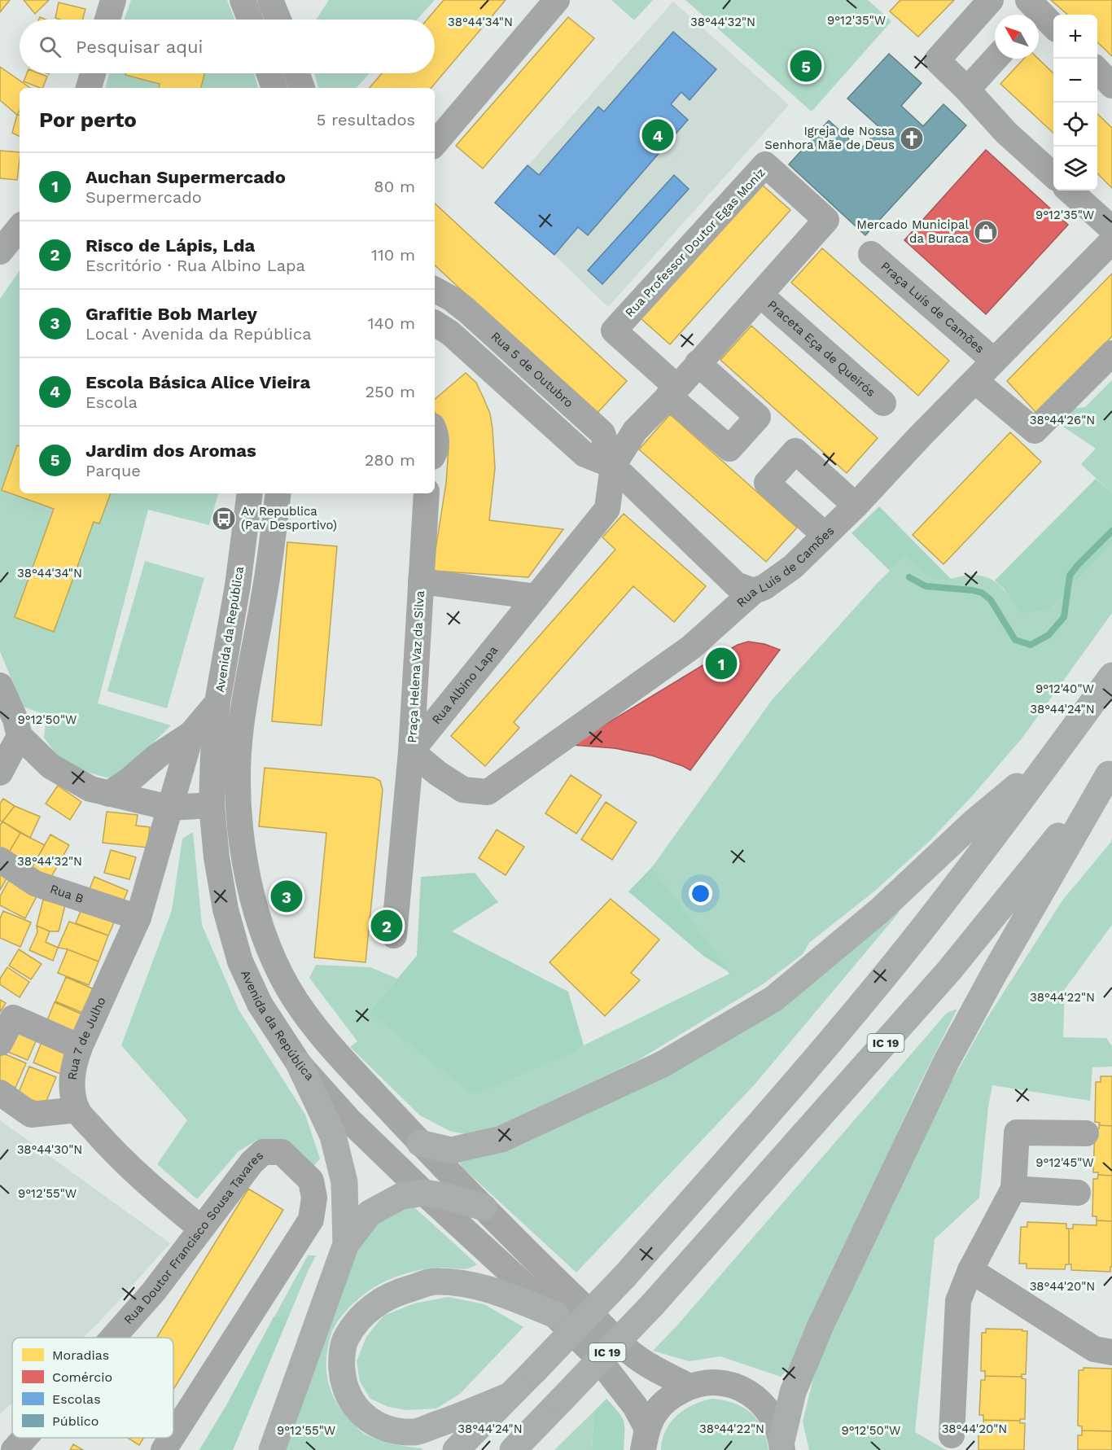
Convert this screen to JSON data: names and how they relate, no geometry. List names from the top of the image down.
{
  "streets": {
    "highway": ["IC 19"],
    "street": [
      "Rua Professor Doutor Egas Moniz",
      "Praça Luís de Camões",
      "Praceta Eça de Queirós",
      "Rua 5 de Outubro",
      "Rua Luís de Camões",
      "Avenida da República",
      "Praça Helena Vaz da Silva",
      "Rua Albino Lapa",
      "Rua B",
      "Rua 7 de Julho",
      "Rua Doutor Francisco Sousa Tavares"
    ]
  },
  "crossings": [
    ["Rua Professor Doutor Egas Moniz", "Praceta Eça de Queirós"],
    ["Rua Professor Doutor Egas Moniz", "Rua 5 de Outubro"],
    ["Rua Professor Doutor Egas Moniz", "Rua Albino Lapa"],
    ["Praça Luís de Camões", "Rua Luís de Camões"],
    ["Rua 5 de Outubro", "Rua Luís de Camões"],
    ["Rua 5 de Outubro", "Rua Albino Lapa"],
    ["Rua Luís de Camões", "Praça Helena Vaz da Silva"],
    ["Rua Luís de Camões", "Rua Albino Lapa"],
    ["Praça Helena Vaz da Silva", "Rua Albino Lapa"],
    ["Rua B", "Rua 7 de Julho"],
    ["Rua 7 de Julho", "Rua Doutor Francisco Sousa Tavares"]
  ],
  "places": {
    "church": ["Igreja de Nossa Senhora Mãe de Deus"],
    "shop": ["Mercado Municipal da Buraca"],
    "bus stop": ["Av Republica (Pav Desportivo)"]
  },
  "legend": [
    "Moradias",
    "Comércio",
    "Escolas",
    "Público"
  ],
  "north": "top left",
  "page": {
    "map_buttons": ["+", "−"],
    "search": "Pesquisar aqui",
    "pins": [
      "5",
      "4",
      "1",
      "3",
      "2"
    ],
    "heading": ["Por perto", "5 resultados"],
    "list": [
      {
        "mark": "1",
        "name": "Auchan Supermercado",
        "note": "Supermercado",
        "value": "80 m"
      },
      {
        "mark": "2",
        "name": "Risco de Lápis, Lda",
        "note": "Escritório · Rua Albino Lapa",
        "value": "110 m"
      },
      {
        "mark": "3",
        "name": "Grafitie Bob Marley",
        "note": "Local · Avenida da República",
        "value": "140 m"
      },
      {
        "mark": "4",
        "name": "Escola Básica Alice Vieira",
        "note": "Escola",
        "value": "250 m"
      },
      {
        "mark": "5",
        "name": "Jardim dos Aromas",
        "note": "Parque",
        "value": "280 m"
      }
    ]
  },
  "coordinates": [
    "9°12'35\"W",
    "38°44'34\"N",
    "38°44'32\"N",
    "38°44'26\"N",
    "9°12'40\"W",
    "38°44'24\"N",
    "9°12'50\"W",
    "38°44'22\"N",
    "38°44'30\"N",
    "9°12'45\"W",
    "9°12'55\"W",
    "38°44'20\"N"
  ]
}
